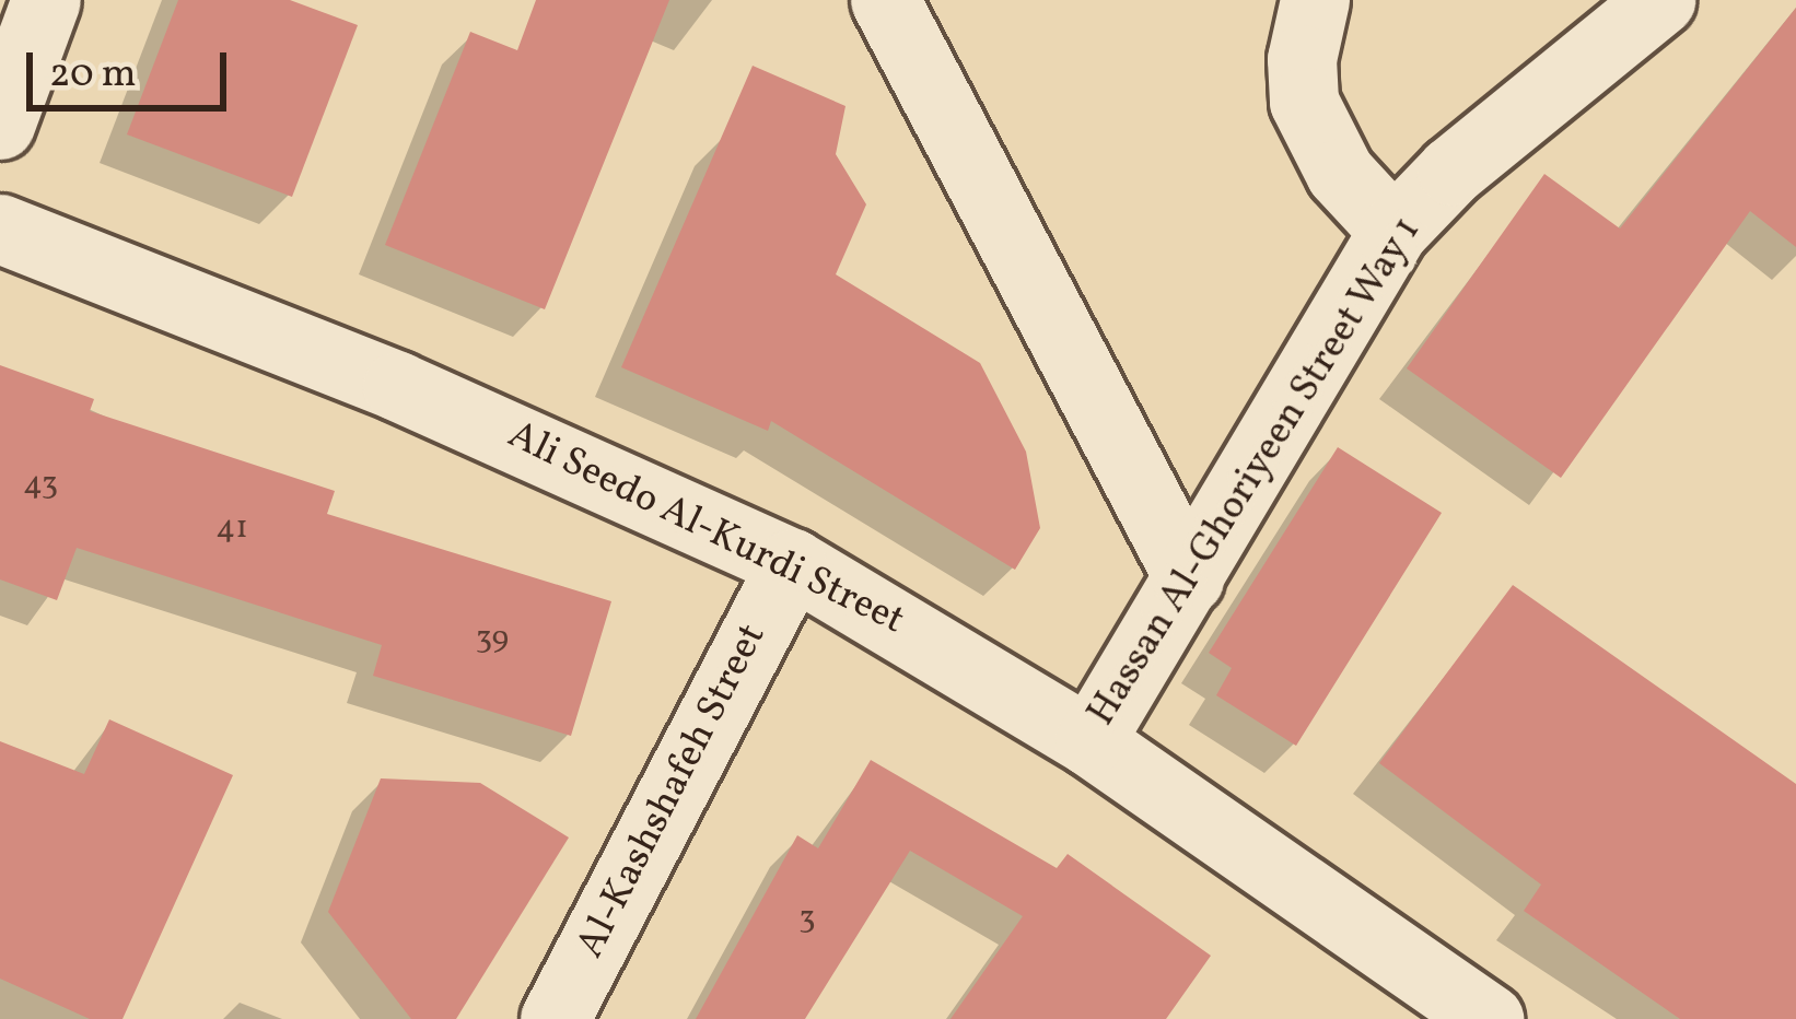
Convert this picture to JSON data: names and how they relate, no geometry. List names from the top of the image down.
{
  "streets": {
    "street": ["Hassan Al-Ghoriyeen Street Way 1", "Ali Seedo Al-Kurdi Street", "Al-Kashshafeh Street"]
  },
  "crossings": [
    ["Hassan Al-Ghoriyeen Street Way 1", "Ali Seedo Al-Kurdi Street"],
    ["Ali Seedo Al-Kurdi Street", "Al-Kashshafeh Street"]
  ],
  "house_numbers": [
    "43",
    "41",
    "39",
    "3"
  ],
  "scale_bar": "20 m"
}
